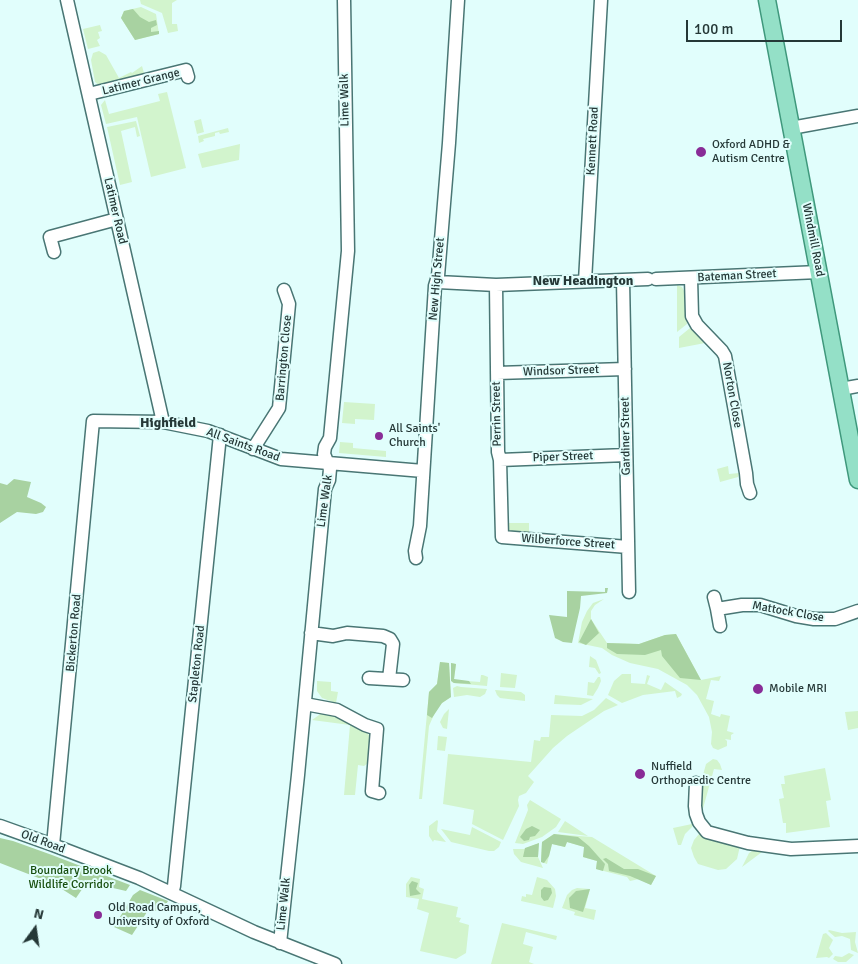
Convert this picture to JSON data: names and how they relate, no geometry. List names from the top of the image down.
{
  "streets": {
    "main road": ["Windmill Road"],
    "street": [
      "Latimer Grange",
      "Lime Walk",
      "Kennett Road",
      "Latimer Road",
      "Bateman Street",
      "New High Street",
      "Barrington Close",
      "Windsor Street",
      "Norton Close",
      "Perrin Street",
      "Gardiner Street",
      "All Saints Road",
      "Piper Street",
      "Wilberforce Street",
      "Mattock Close",
      "Bickerton Road",
      "Stapleton Road",
      "Old Road"
    ]
  },
  "crossings": [
    ["Latimer Grange", "Latimer Road"],
    ["Lime Walk", "All Saints Road"],
    ["Lime Walk", "Old Road"],
    ["Kennett Road", "Bateman Street"],
    ["Latimer Road", "All Saints Road"],
    ["Windmill Road", "Bateman Street"],
    ["Bateman Street", "New High Street"],
    ["Bateman Street", "Norton Close"],
    ["Bateman Street", "Perrin Street"],
    ["Bateman Street", "Gardiner Street"],
    ["New High Street", "All Saints Road"],
    ["Barrington Close", "All Saints Road"],
    ["Windsor Street", "Perrin Street"],
    ["Windsor Street", "Gardiner Street"],
    ["Perrin Street", "Piper Street"],
    ["Perrin Street", "Wilberforce Street"],
    ["Gardiner Street", "Piper Street"],
    ["Gardiner Street", "Wilberforce Street"],
    ["All Saints Road", "Bickerton Road"],
    ["All Saints Road", "Stapleton Road"],
    ["Bickerton Road", "Old Road"],
    ["Stapleton Road", "Old Road"]
  ],
  "districts": ["New Headington", "Highfield"],
  "parks": ["Boundary Brook Wildlife Corridor"],
  "places": [
    "Oxford ADHD & Autism Centre",
    "All Saints' Church",
    "Mobile MRI",
    "Nuffield Orthopaedic Centre",
    "Old Road Campus, University of Oxford"
  ],
  "scale_bar": "100 m",
  "north": "top"
}
